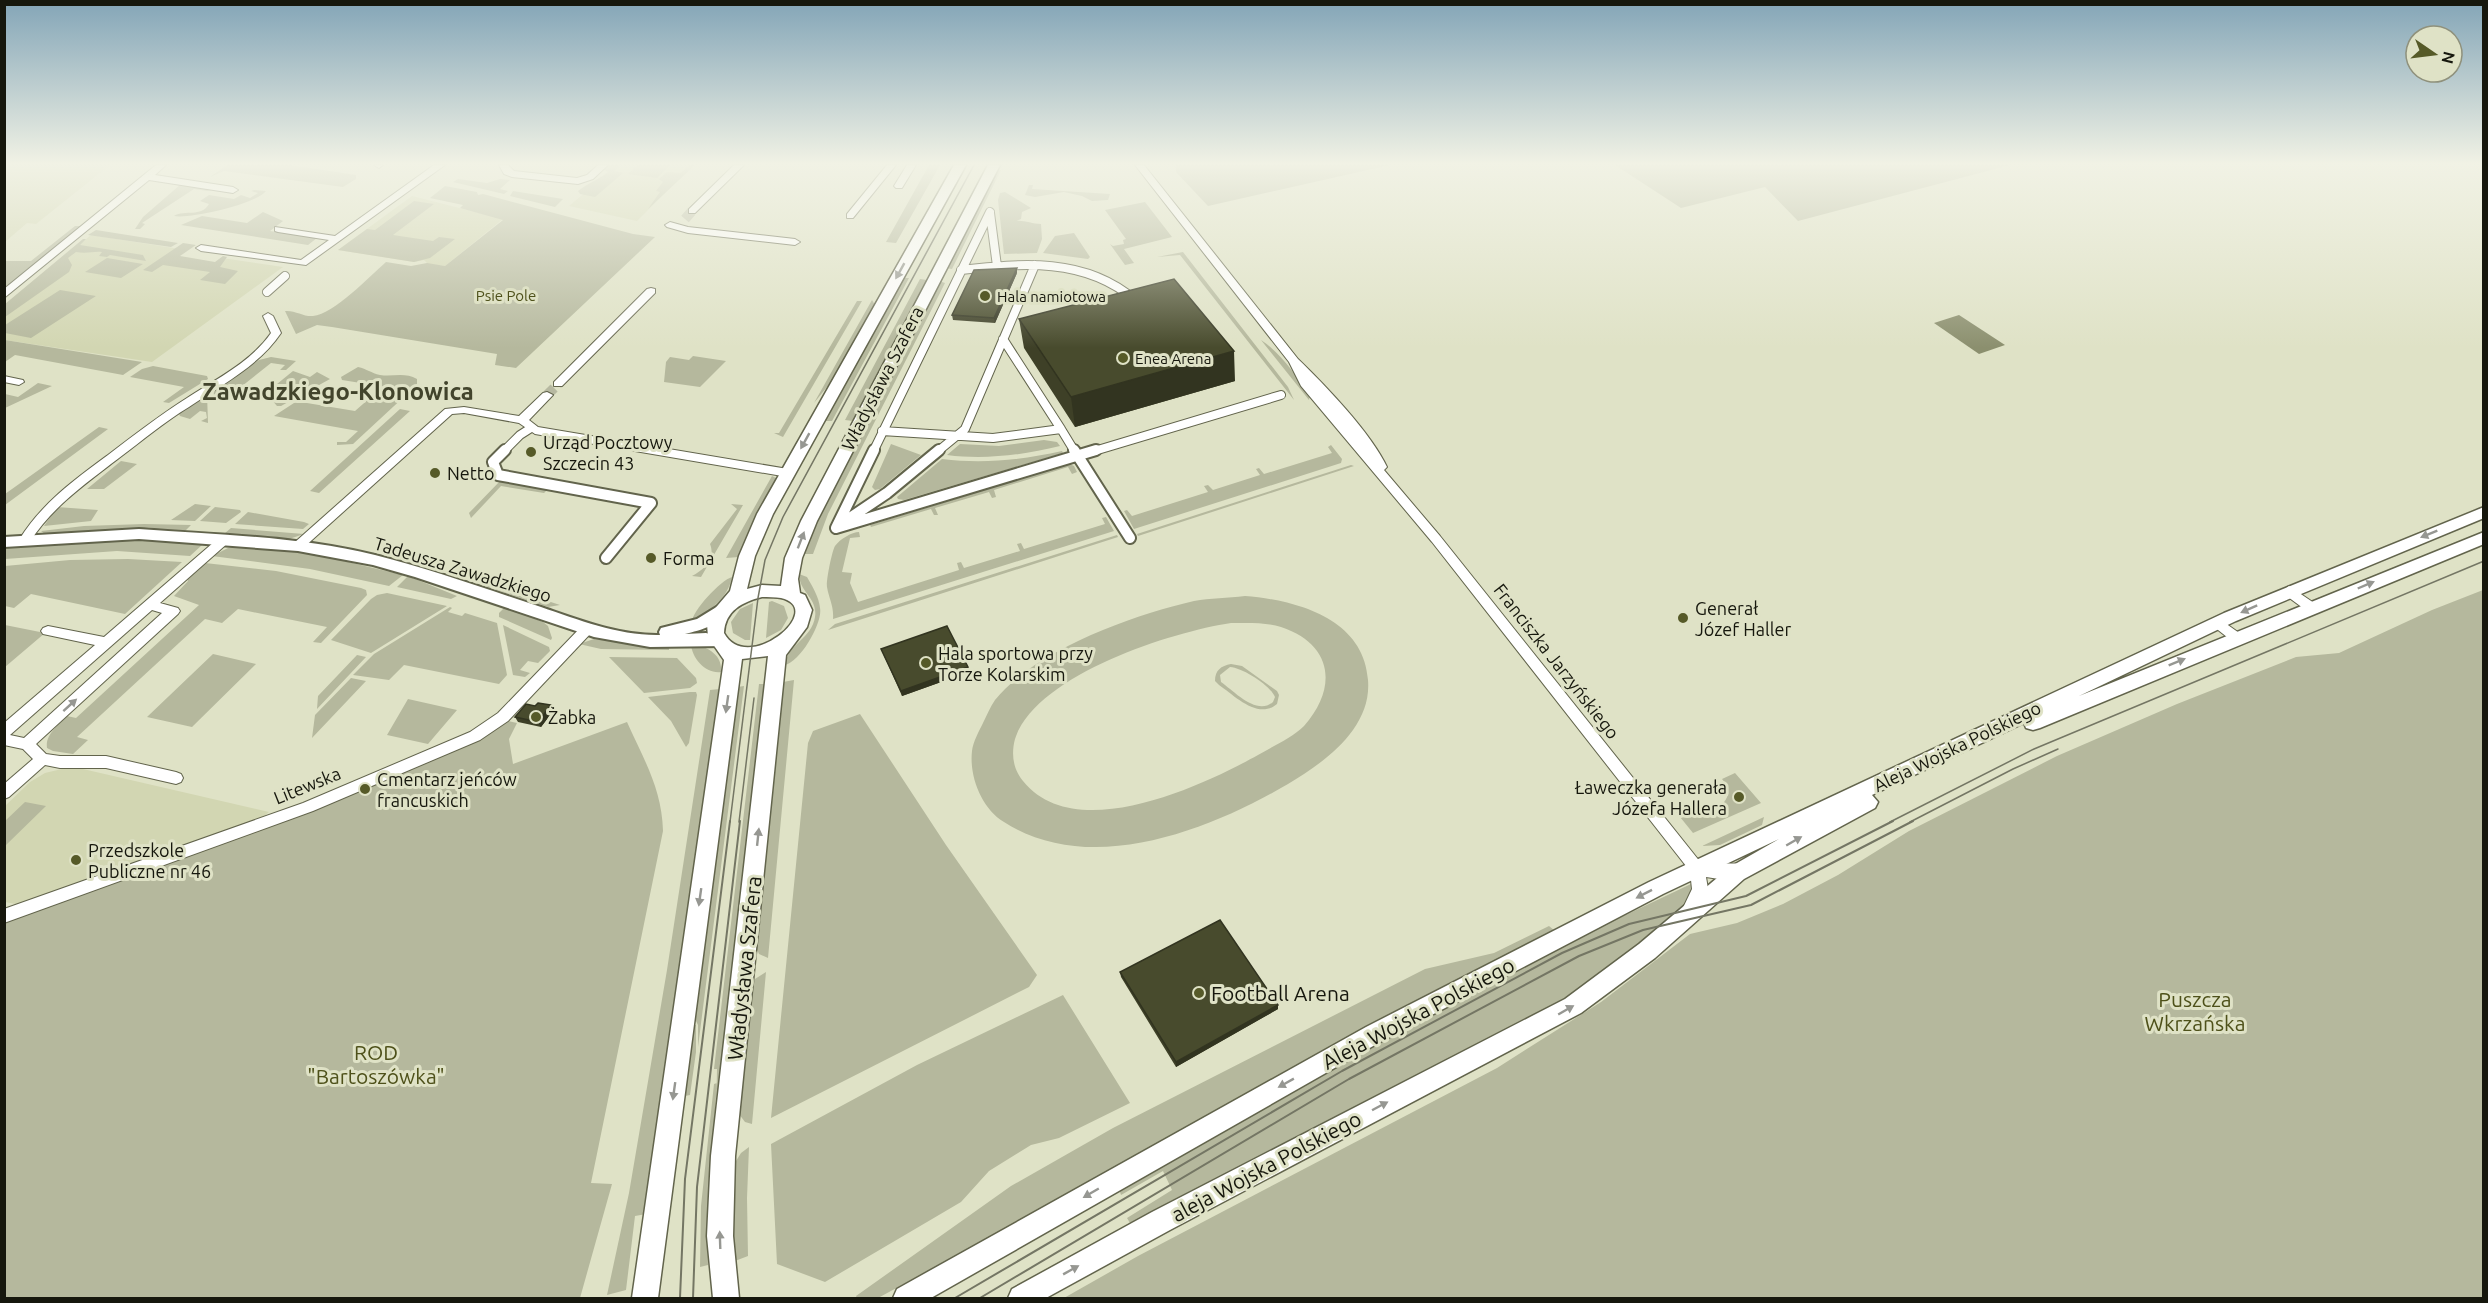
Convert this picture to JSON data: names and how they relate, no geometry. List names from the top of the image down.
{
  "streets": {
    "main road": ["Władysława Szafera", "Aleja Wojska Polskiego", "aleja Wojska Polskiego"],
    "street": ["Tadeusza Zawadzkiego", "Franciszka Jarzyńskiego", "Litewska"]
  },
  "crossings": [
    ["Władysława Szafera", "Tadeusza Zawadzkiego"],
    ["Tadeusza Zawadzkiego", "Litewska"],
    ["Franciszka Jarzyńskiego", "Aleja Wojska Polskiego"],
    ["Aleja Wojska Polskiego", "aleja Wojska Polskiego"]
  ],
  "one_way": ["aleja Wojska Polskiego"],
  "districts": ["Zawadzkiego-Klonowica"],
  "parks": ["Psie Pole", "Puszcza Wkrzańska", "ROD \"Bartoszówka\""],
  "places": [
    "Hala namiotowa",
    "Enea Arena",
    "Urząd Pocztowy Szczecin 43",
    "Netto",
    "Forma",
    "Generał Józef Haller",
    "Hala sportowa przy Torze Kolarskim",
    "Żabka",
    "Cmentarz jeńców francuskich",
    "Ławeczka generała Józefa Hallera",
    "Przedszkole Publiczne nr 46",
    "Football Arena"
  ],
  "north": "right"
}
